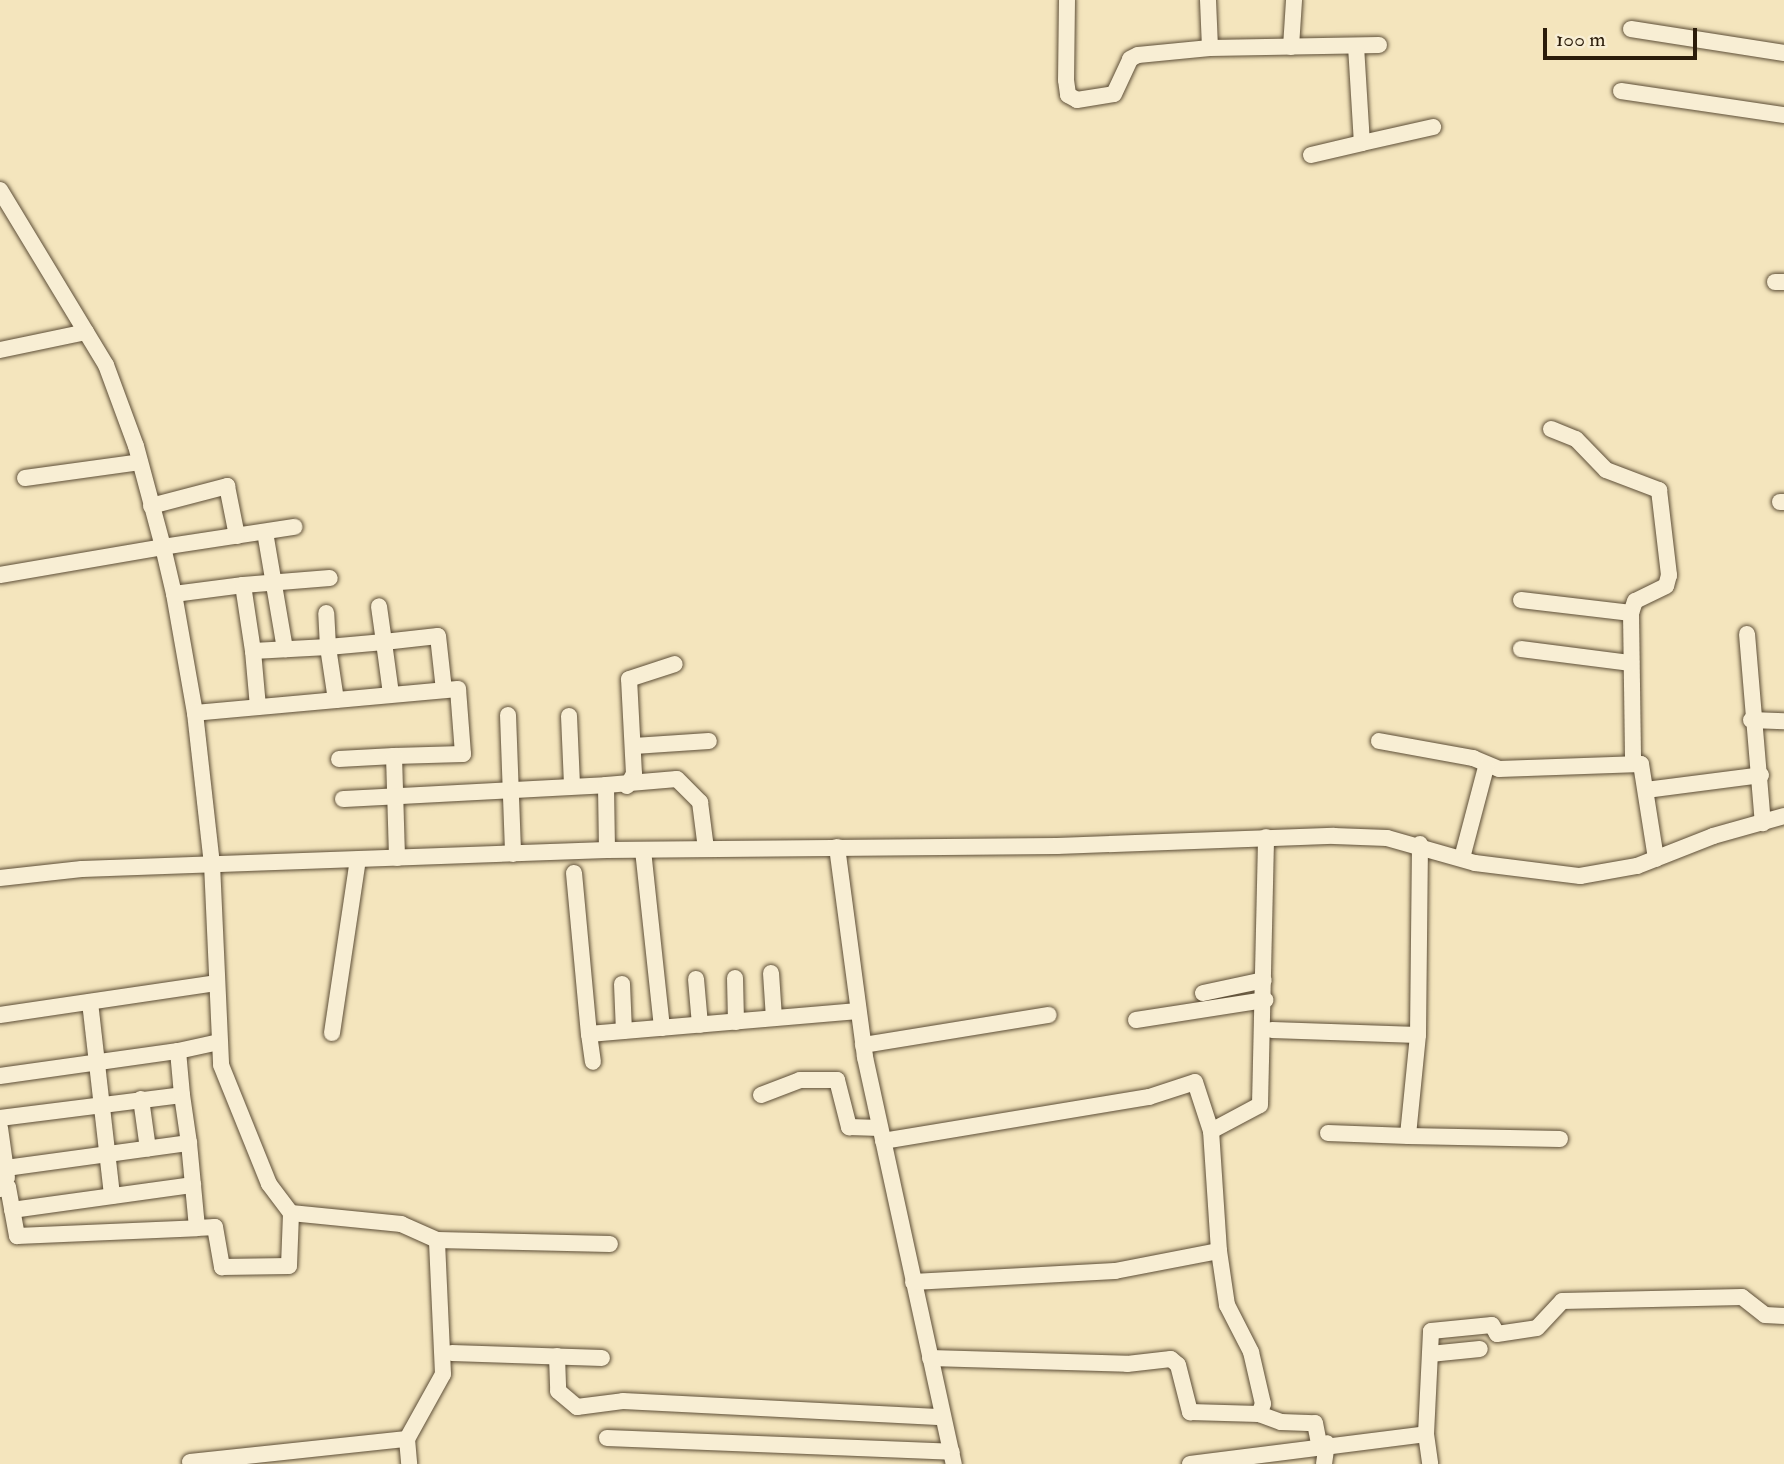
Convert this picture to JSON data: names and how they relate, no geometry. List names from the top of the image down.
{
  "scale_bar": "100 m"
}
